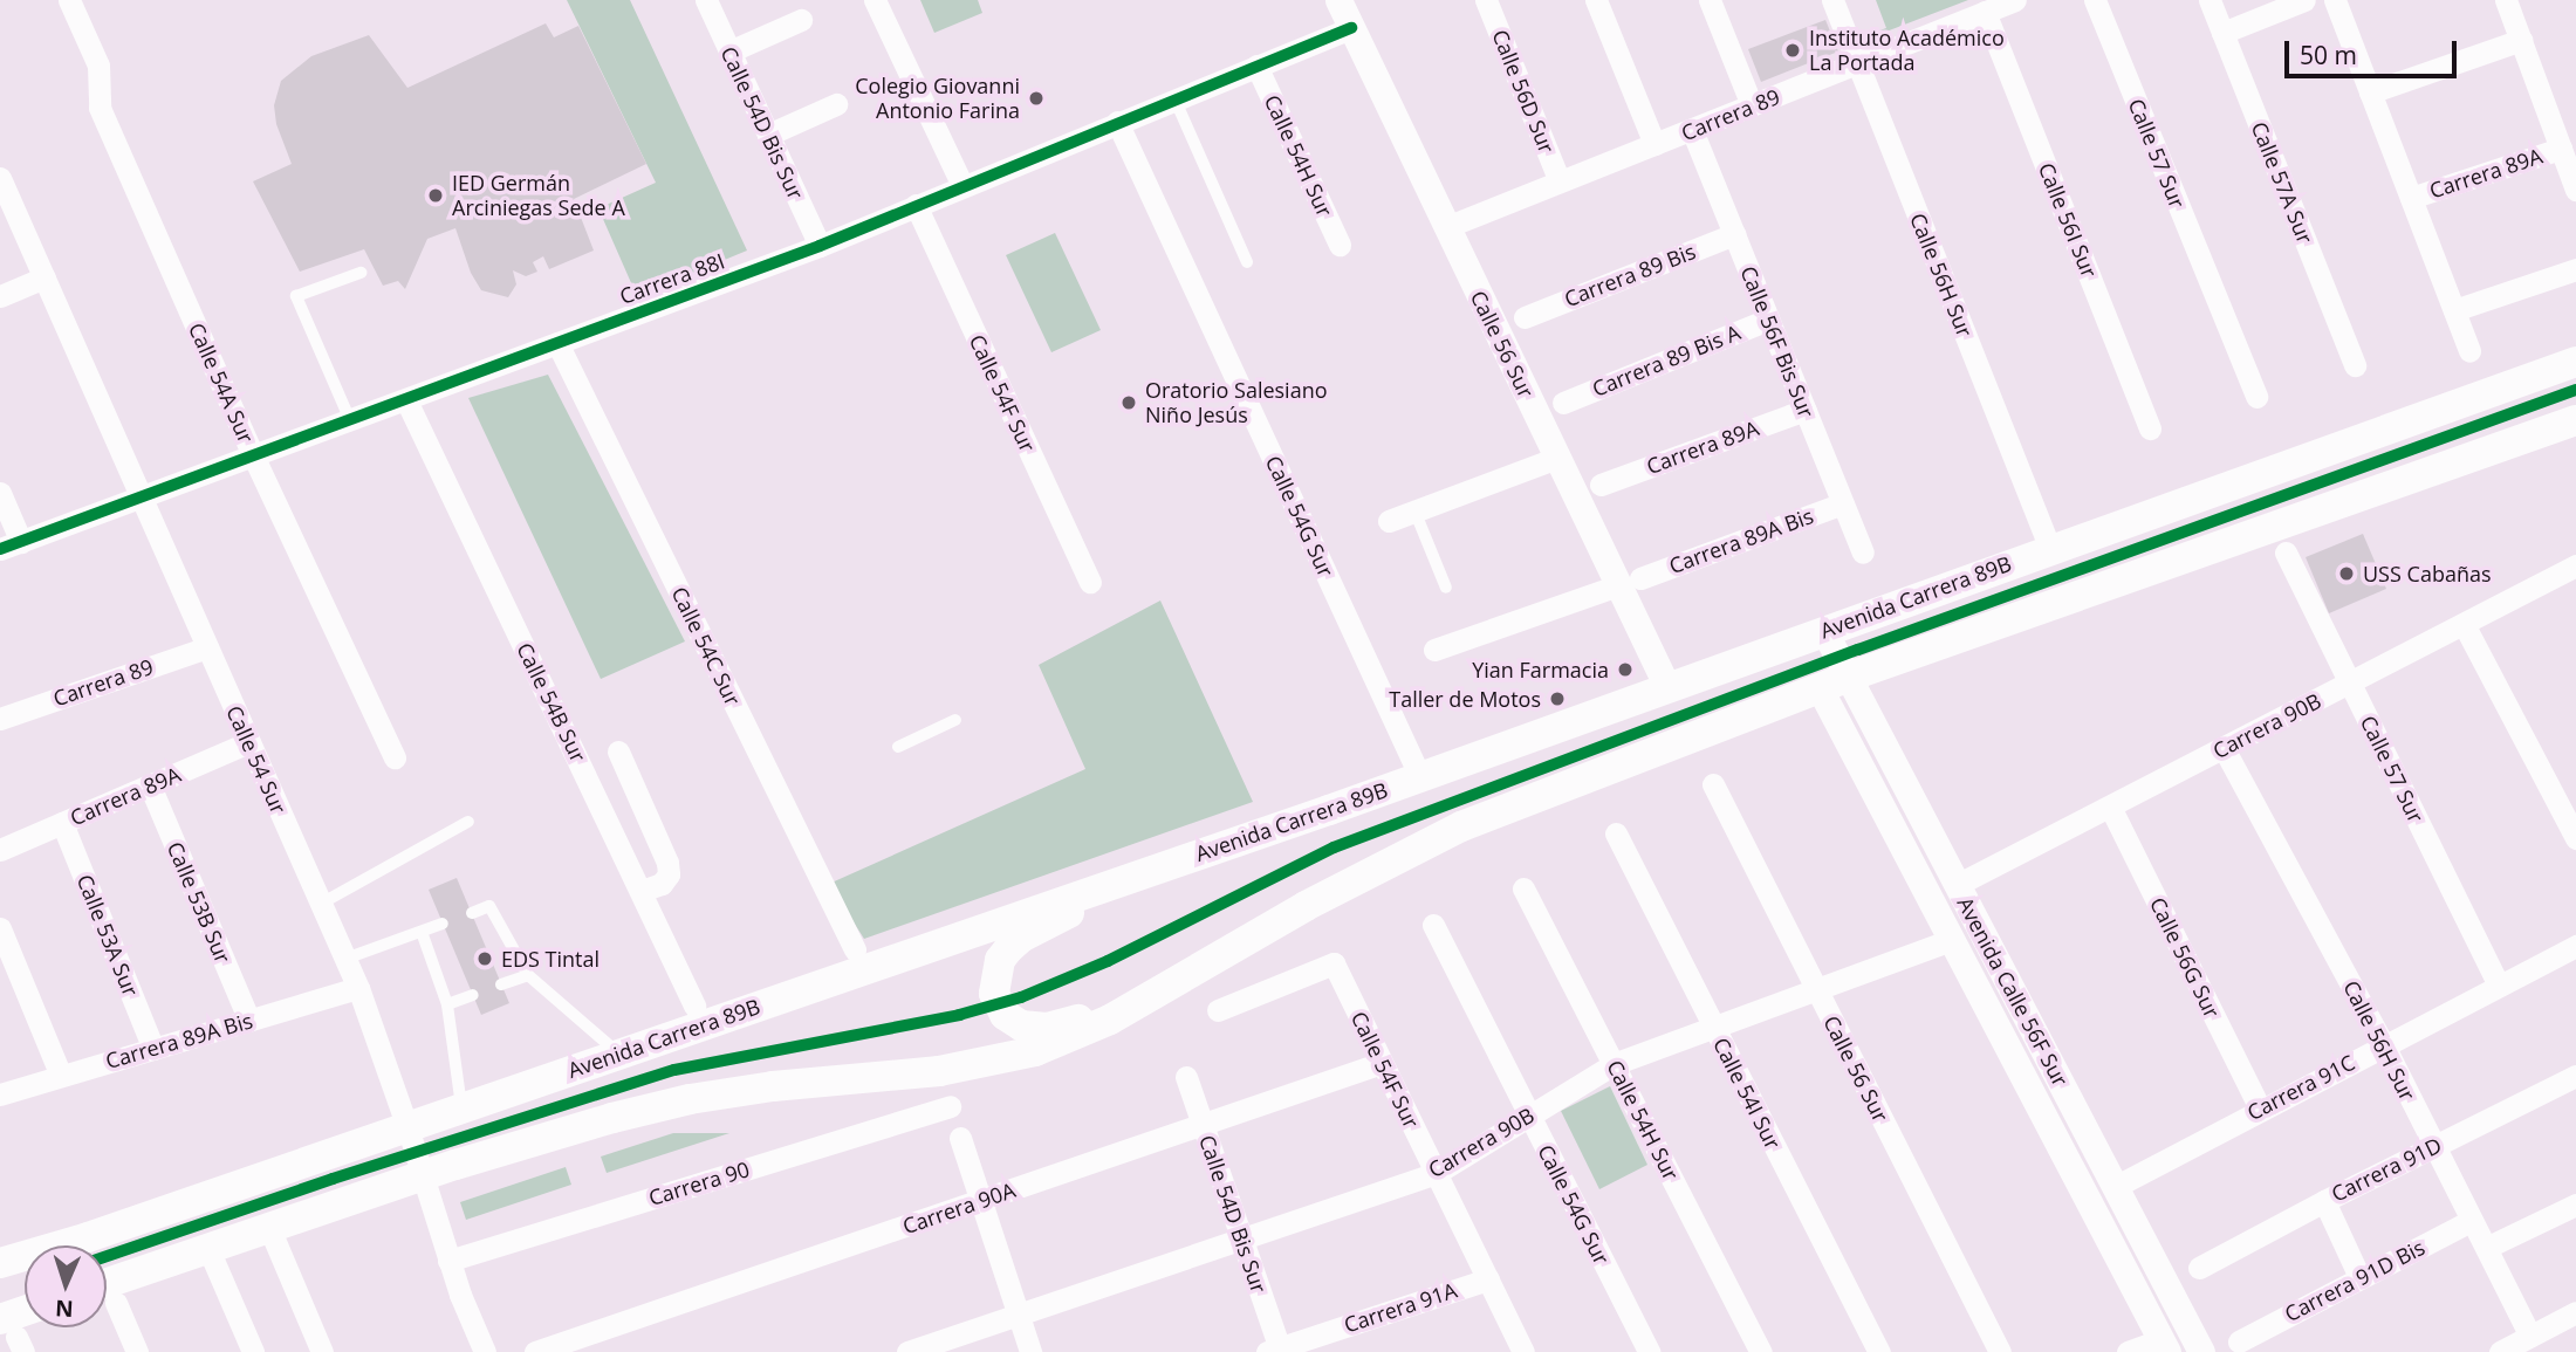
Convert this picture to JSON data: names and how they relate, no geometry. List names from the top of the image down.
{
  "streets": {
    "main road": ["Avenida Carrera 89B"],
    "street": [
      "Calle 56D Sur",
      "Carrera 89",
      "Calle 54D Bis Sur",
      "Calle 57 Sur",
      "Calle 54H Sur",
      "Carrera 89A",
      "Calle 57A Sur",
      "Calle 56I Sur",
      "Carrera 89 Bis",
      "Calle 56H Sur",
      "Carrera 88I",
      "Calle 56F Bis Sur",
      "Calle 56 Sur",
      "Carrera 89 Bis A",
      "Calle 54A Sur",
      "Calle 54F Sur",
      "Calle 54G Sur",
      "Carrera 89A Bis",
      "Calle 54C Sur",
      "Calle 54B Sur",
      "Carrera 90B",
      "Calle 54 Sur",
      "Calle 53B Sur",
      "Calle 53A Sur",
      "Calle 56G Sur",
      "Avenida Calle 56F Sur",
      "Carrera 91C",
      "Calle 54I Sur",
      "Carrera 91D",
      "Carrera 90",
      "Carrera 90A",
      "Carrera 91D Bis",
      "Carrera 91A"
    ]
  },
  "crossings": [
    ["Calle 56D Sur", "Carrera 89"],
    ["Carrera 89", "Calle 56I Sur"],
    ["Carrera 89", "Calle 56H Sur"],
    ["Carrera 89", "Calle 56F Bis Sur"],
    ["Carrera 89", "Calle 56 Sur"],
    ["Carrera 89", "Calle 54 Sur"],
    ["Calle 54D Bis Sur", "Carrera 88I"],
    ["Calle 54D Bis Sur", "Carrera 90B"],
    ["Calle 54D Bis Sur", "Carrera 90A"],
    ["Calle 54D Bis Sur", "Carrera 91A"],
    ["Calle 57 Sur", "Carrera 90B"],
    ["Calle 57 Sur", "Carrera 91C"],
    ["Calle 54H Sur", "Carrera 88I"],
    ["Calle 54H Sur", "Carrera 90B"],
    ["Carrera 89A", "Calle 56F Bis Sur"],
    ["Carrera 89A", "Calle 54 Sur"],
    ["Carrera 89A", "Calle 53B Sur"],
    ["Carrera 89A", "Calle 53A Sur"],
    ["Carrera 89 Bis", "Calle 56F Bis Sur"],
    ["Calle 56H Sur", "Avenida Carrera 89B"],
    ["Calle 56H Sur", "Carrera 90B"],
    ["Calle 56H Sur", "Carrera 91C"],
    ["Calle 56H Sur", "Carrera 91D"],
    ["Calle 56H Sur", "Carrera 91D Bis"],
    ["Carrera 88I", "Calle 56 Sur"],
    ["Carrera 88I", "Calle 54A Sur"],
    ["Carrera 88I", "Calle 54F Sur"],
    ["Carrera 88I", "Calle 54G Sur"],
    ["Carrera 88I", "Calle 54C Sur"],
    ["Carrera 88I", "Calle 54B Sur"],
    ["Carrera 88I", "Calle 54 Sur"],
    ["Calle 56F Bis Sur", "Carrera 89 Bis A"],
    ["Calle 56F Bis Sur", "Carrera 89A Bis"],
    ["Calle 56 Sur", "Carrera 89A Bis"],
    ["Calle 56 Sur", "Avenida Carrera 89B"],
    ["Calle 56 Sur", "Carrera 90B"],
    ["Calle 54F Sur", "Carrera 90B"],
    ["Calle 54F Sur", "Carrera 90A"],
    ["Calle 54F Sur", "Carrera 91A"],
    ["Calle 54G Sur", "Avenida Carrera 89B"],
    ["Calle 54G Sur", "Carrera 90B"],
    ["Carrera 89A Bis", "Calle 54 Sur"],
    ["Carrera 89A Bis", "Calle 53B Sur"],
    ["Carrera 89A Bis", "Calle 53A Sur"],
    ["Avenida Carrera 89B", "Calle 54 Sur"],
    ["Avenida Carrera 89B", "Avenida Calle 56F Sur"],
    ["Carrera 90B", "Calle 56G Sur"],
    ["Carrera 90B", "Avenida Calle 56F Sur"],
    ["Carrera 90B", "Calle 54I Sur"],
    ["Calle 54 Sur", "Carrera 90"],
    ["Calle 56G Sur", "Carrera 91C"],
    ["Avenida Calle 56F Sur", "Carrera 91C"]
  ],
  "places": [
    "Instituto Académico La Portada",
    "Colegio Giovanni Antonio Farina",
    "IED Germán Arciniegas Sede A",
    "Oratorio Salesiano Niño Jesús",
    "USS Cabañas",
    "Yian Farmacia",
    "Taller de Motos",
    "EDS Tintal"
  ],
  "scale_bar": "50 m",
  "north": "bottom"
}
